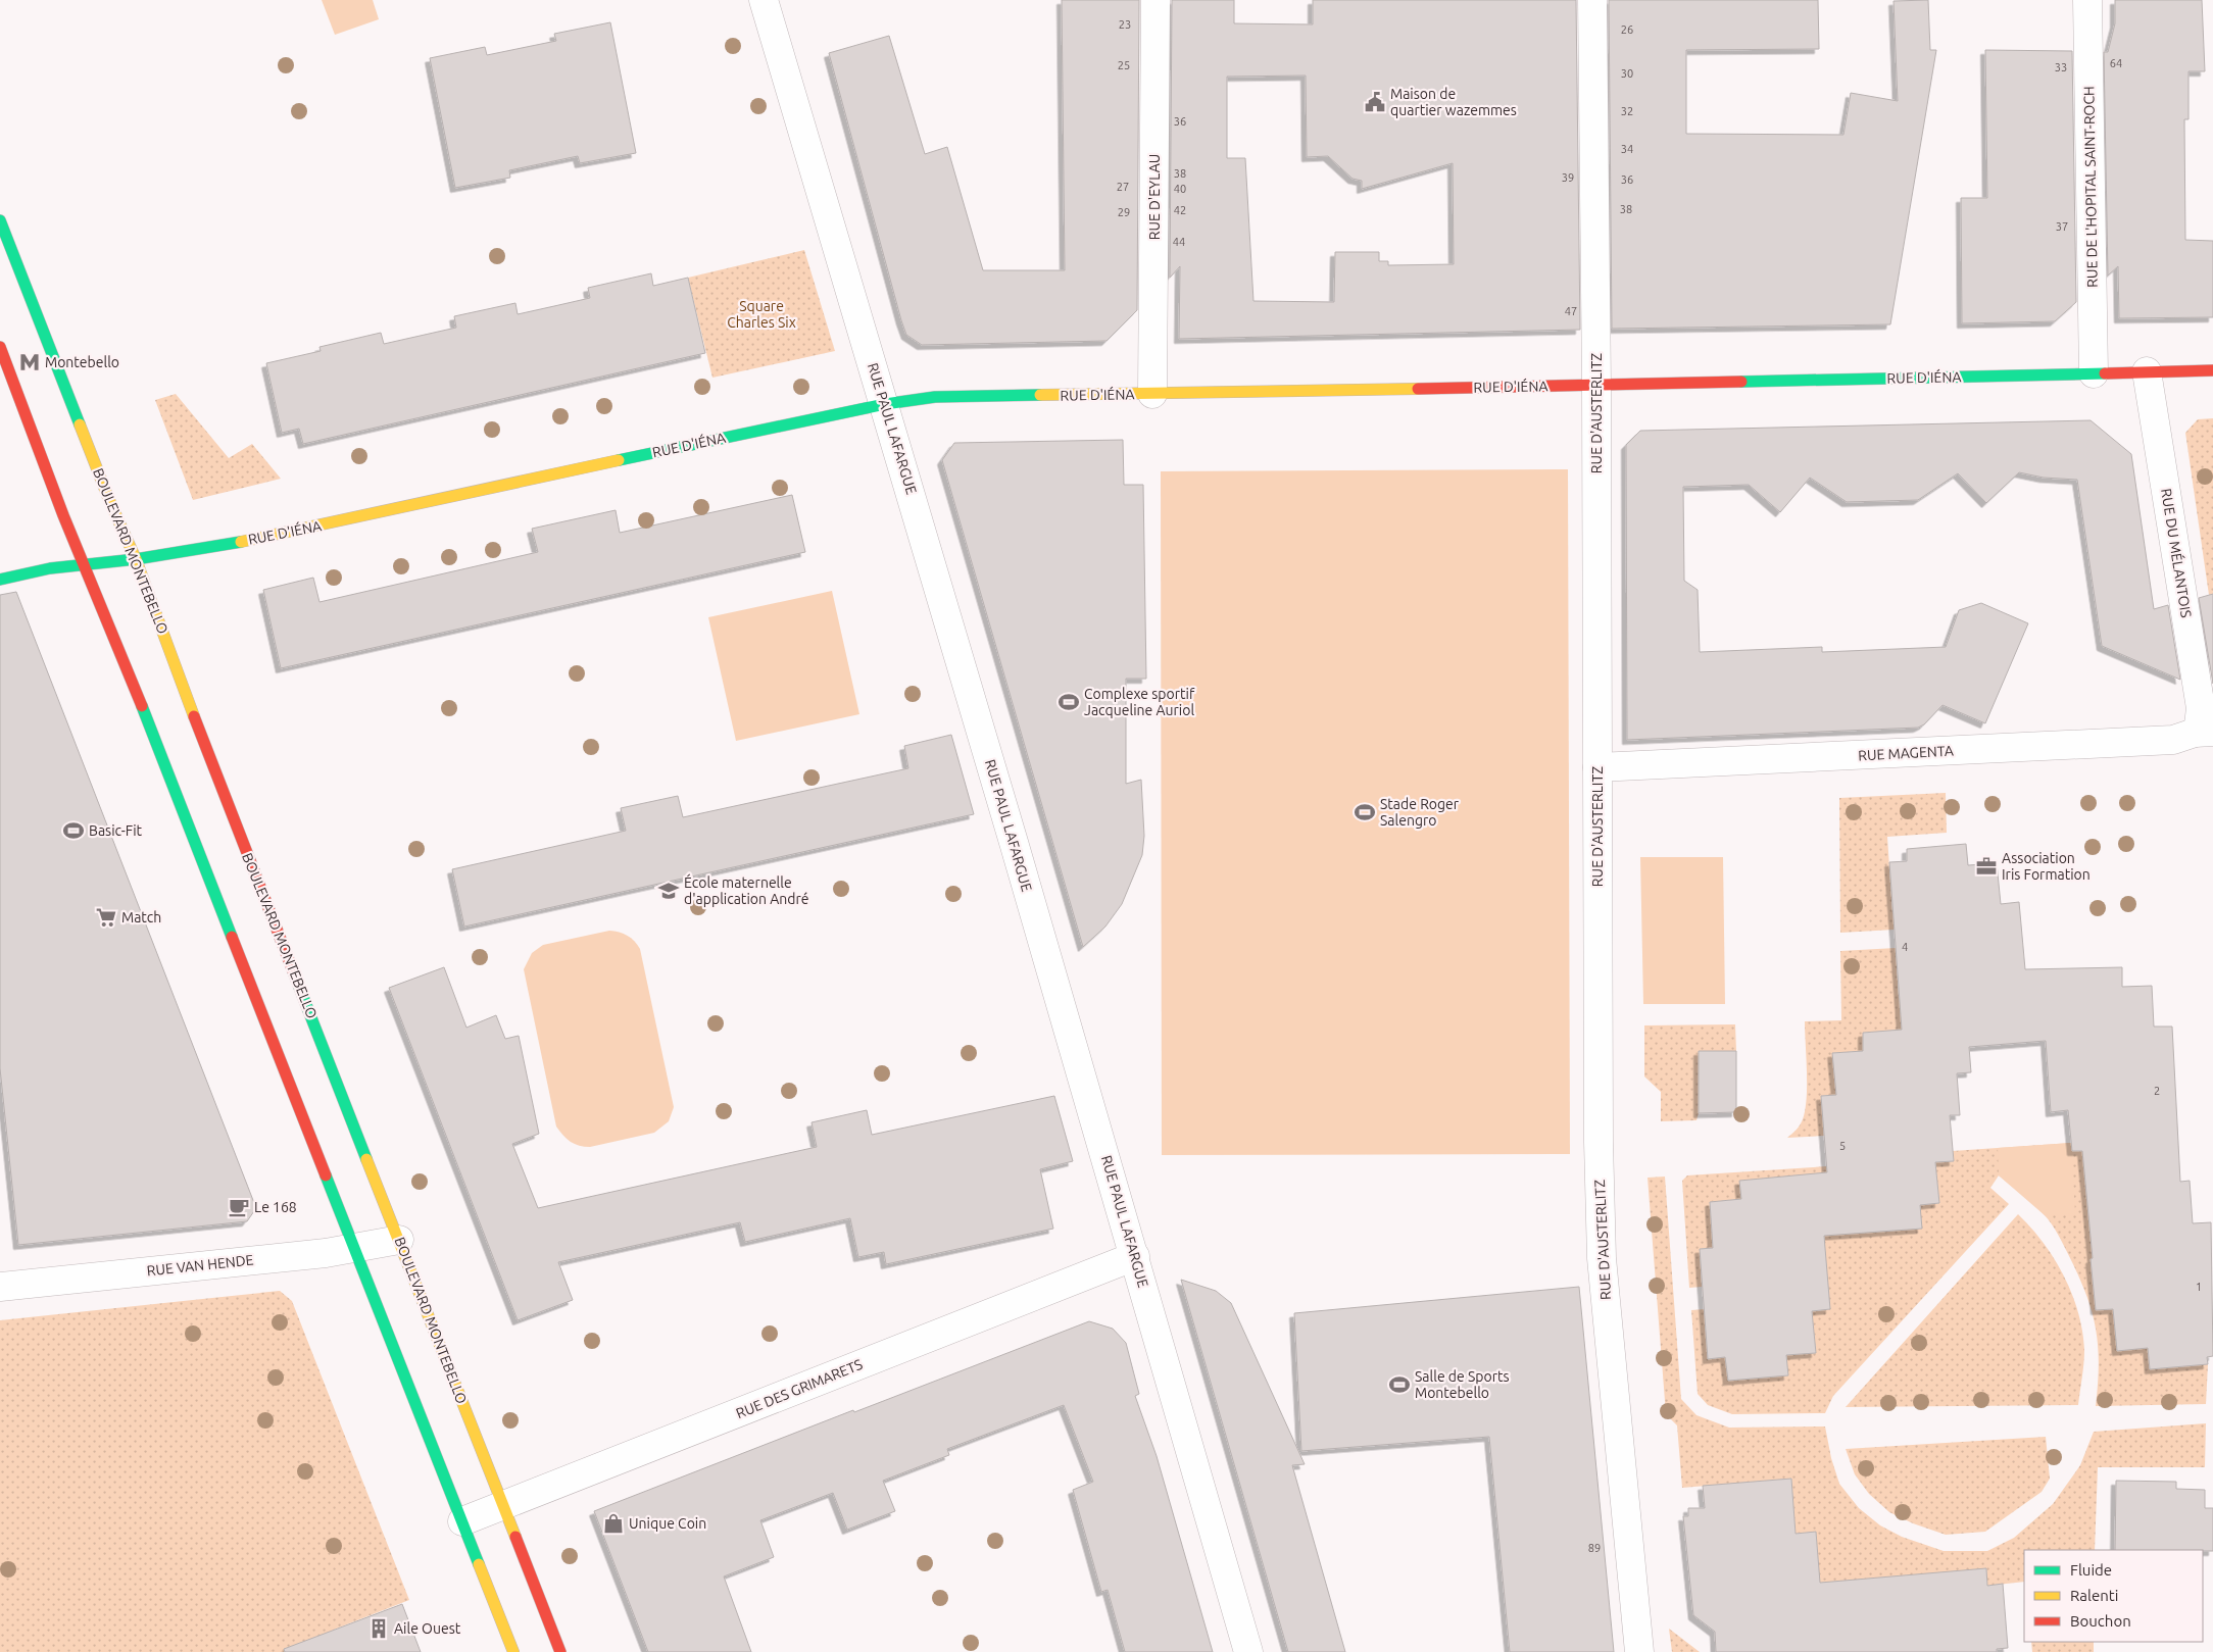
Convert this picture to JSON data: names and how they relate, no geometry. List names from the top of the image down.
{
  "streets": {
    "main road": ["RUE D'IÉNA", "BOULEVARD MONTEBELLO"],
    "street": [
      "RUE DE L'HOPITAL SAINT-ROCH",
      "RUE D'EYLAU",
      "RUE D'AUSTERLITZ",
      "RUE PAUL LAFARGUE",
      "RUE DU MÉLANTOIS",
      "RUE MAGENTA",
      "RUE VAN HENDE",
      "RUE DES GRIMARETS"
    ]
  },
  "crossings": [
    ["RUE DE L'HOPITAL SAINT-ROCH", "RUE D'IÉNA"],
    ["RUE D'EYLAU", "RUE D'IÉNA"],
    ["RUE D'IÉNA", "RUE D'AUSTERLITZ"],
    ["RUE D'IÉNA", "RUE PAUL LAFARGUE"],
    ["RUE D'IÉNA", "BOULEVARD MONTEBELLO"],
    ["RUE D'IÉNA", "RUE DU MÉLANTOIS"],
    ["RUE D'AUSTERLITZ", "RUE MAGENTA"],
    ["RUE PAUL LAFARGUE", "RUE DES GRIMARETS"],
    ["BOULEVARD MONTEBELLO", "RUE VAN HENDE"],
    ["BOULEVARD MONTEBELLO", "RUE DES GRIMARETS"],
    ["RUE DU MÉLANTOIS", "RUE MAGENTA"]
  ],
  "parks": ["Square Charles Six"],
  "places": {
    "public building": ["Maison de quartier wazemmes"],
    "metro station": ["Montebello"],
    "sports": [
      "Complexe sportif Jacqueline Auriol",
      "Stade Roger Salengro",
      "Basic-Fit",
      "Salle de Sports Montebello"
    ],
    "office": ["Association Iris Formation"],
    "school or university": ["École maternelle d'application André"],
    "supermarket": ["Match"],
    "cafe": ["Le 168"],
    "shop": ["Unique Coin"],
    "building": ["Aile Ouest"]
  },
  "house_numbers": [
    "23",
    "26",
    "64",
    "25",
    "33",
    "30",
    "32",
    "36",
    "34",
    "38",
    "39",
    "36",
    "27",
    "40",
    "38",
    "42",
    "29",
    "37",
    "44",
    "47",
    "4",
    "2",
    "5",
    "1",
    "89"
  ],
  "legend": ["Fluide", "Ralenti", "Bouchon"]
}
